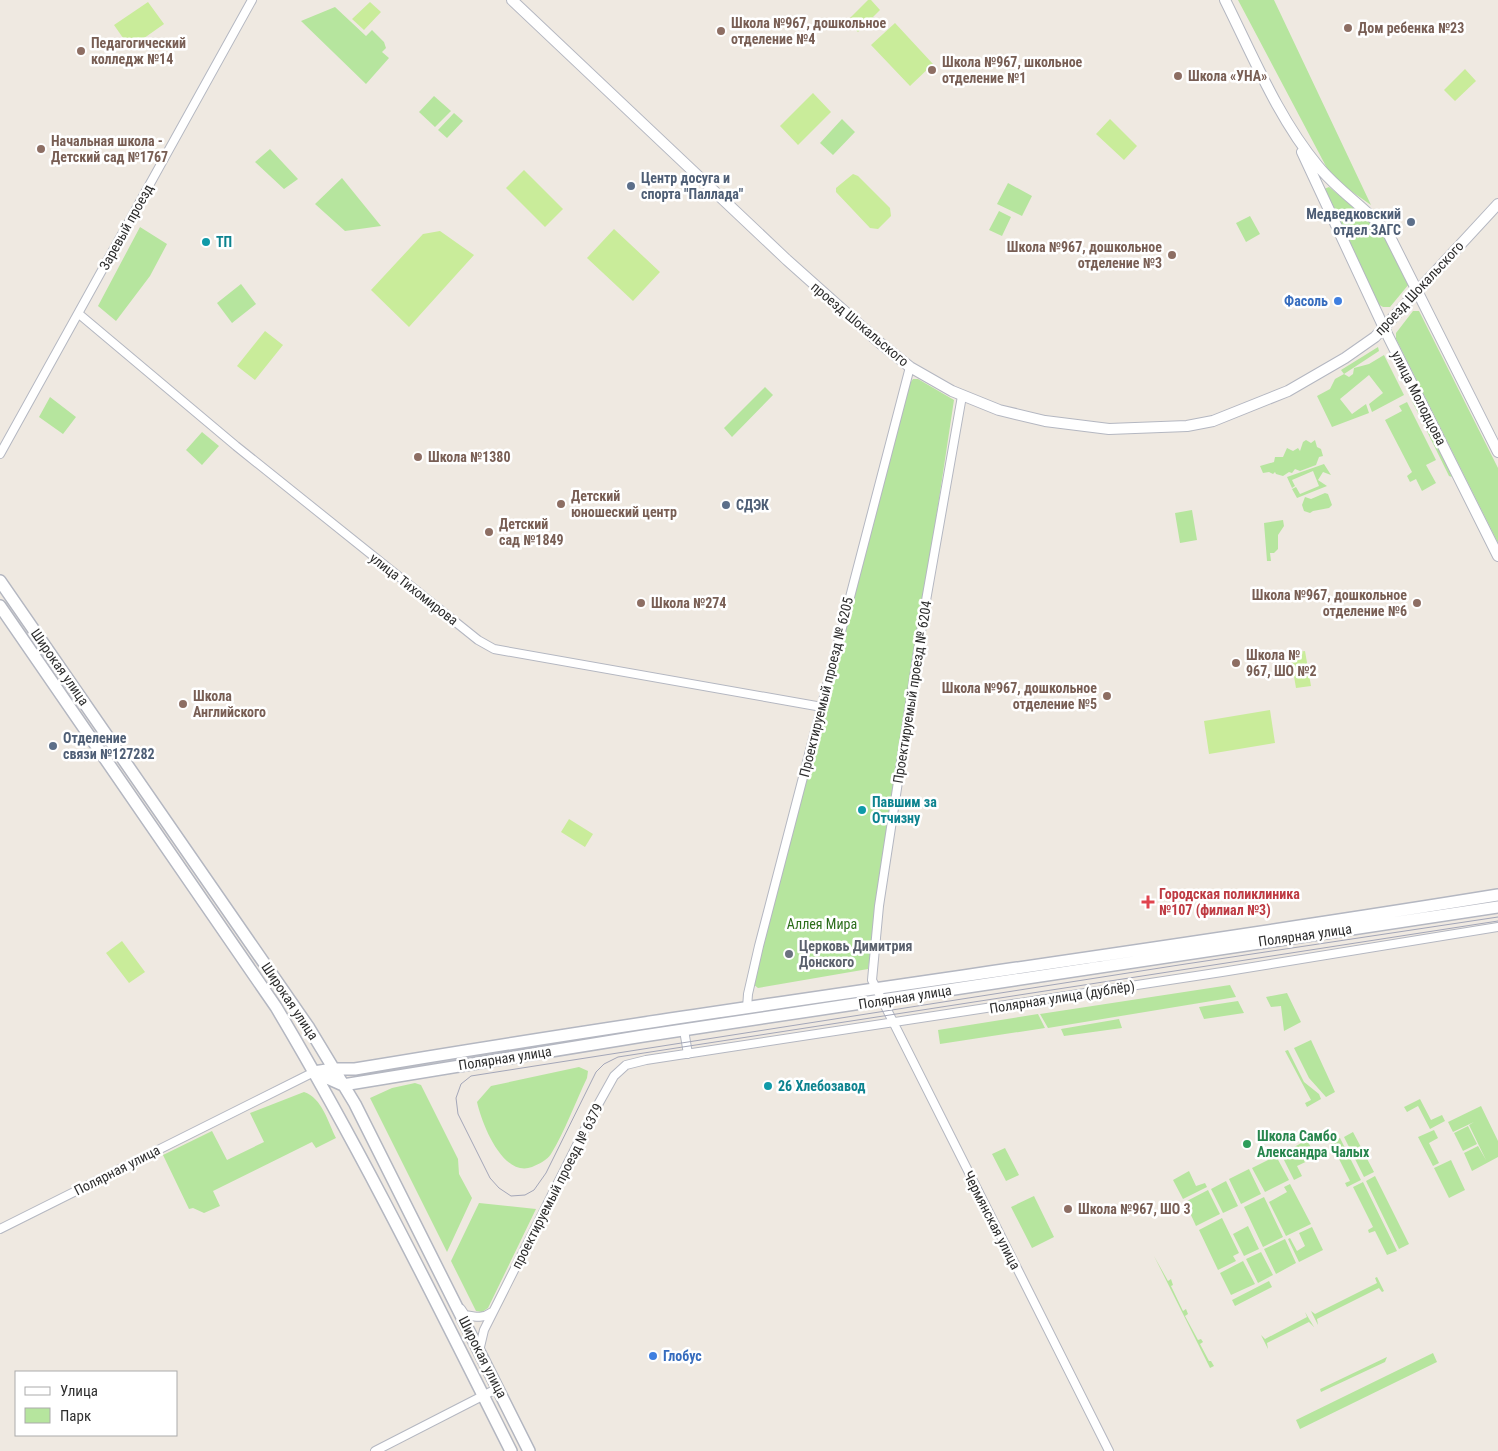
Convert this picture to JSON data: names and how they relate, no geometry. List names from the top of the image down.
{
  "streets": {
    "main road": ["Широкая улица", "Полярная улица"],
    "street": [
      "Заревый проезд",
      "проезд Шокальского",
      "улица Молодцова",
      "улица Тихомирова",
      "Проектируемый проезд № 6205",
      "Проектируемый проезд № 6204",
      "Полярная улица (дублёр)",
      "проектируемый проезд № 6379",
      "Чермянская улица"
    ]
  },
  "crossings": [
    ["Заревый проезд", "улица Тихомирова"],
    ["проезд Шокальского", "улица Молодцова"],
    ["проезд Шокальского", "Проектируемый проезд № 6205"],
    ["проезд Шокальского", "Проектируемый проезд № 6204"],
    ["улица Тихомирова", "Проектируемый проезд № 6205"],
    ["Широкая улица", "Полярная улица"],
    ["Широкая улица", "проектируемый проезд № 6379"],
    ["Проектируемый проезд № 6205", "Полярная улица"],
    ["Проектируемый проезд № 6204", "Полярная улица"],
    ["Проектируемый проезд № 6204", "Чермянская улица"],
    ["Полярная улица", "Чермянская улица"],
    ["Полярная улица (дублёр)", "проектируемый проезд № 6379"],
    ["Полярная улица (дублёр)", "Чермянская улица"]
  ],
  "parks": ["Аллея Мира"],
  "places": {
    "other": [
      "Дом ребенка №23",
      "Школа №967, дошкольное отделение №4",
      "Педагогический колледж №14",
      "Школа №967, школьное отделение №1",
      "Школа «УНА»",
      "Начальная школа - Детский сад №1767",
      "Центр досуга и спорта \"Паллада\"",
      "Медведковский отдел ЗАГС",
      "ТП",
      "Школа №967, дошкольное отделение №3",
      "Фасоль",
      "Школа №1380",
      "Детский юношеский центр",
      "СДЭК",
      "Детский сад №1849",
      "Школа №274",
      "Школа №967, дошкольное отделение №6",
      "Школа № 967, ШО №2",
      "Школа №967, дошкольное отделение №5",
      "Школа Английского",
      "Отделение связи №127282",
      "Павшим за Отчизну",
      "Церковь Димитрия Донского",
      "26 Хлебозавод",
      "Школа Самбо Александра Чалых",
      "Школа №967, ШО 3",
      "Глобус"
    ],
    "health": ["Городская поликлиника №107 (филиал №3)"]
  },
  "legend": ["Улица", "Парк"]
}
